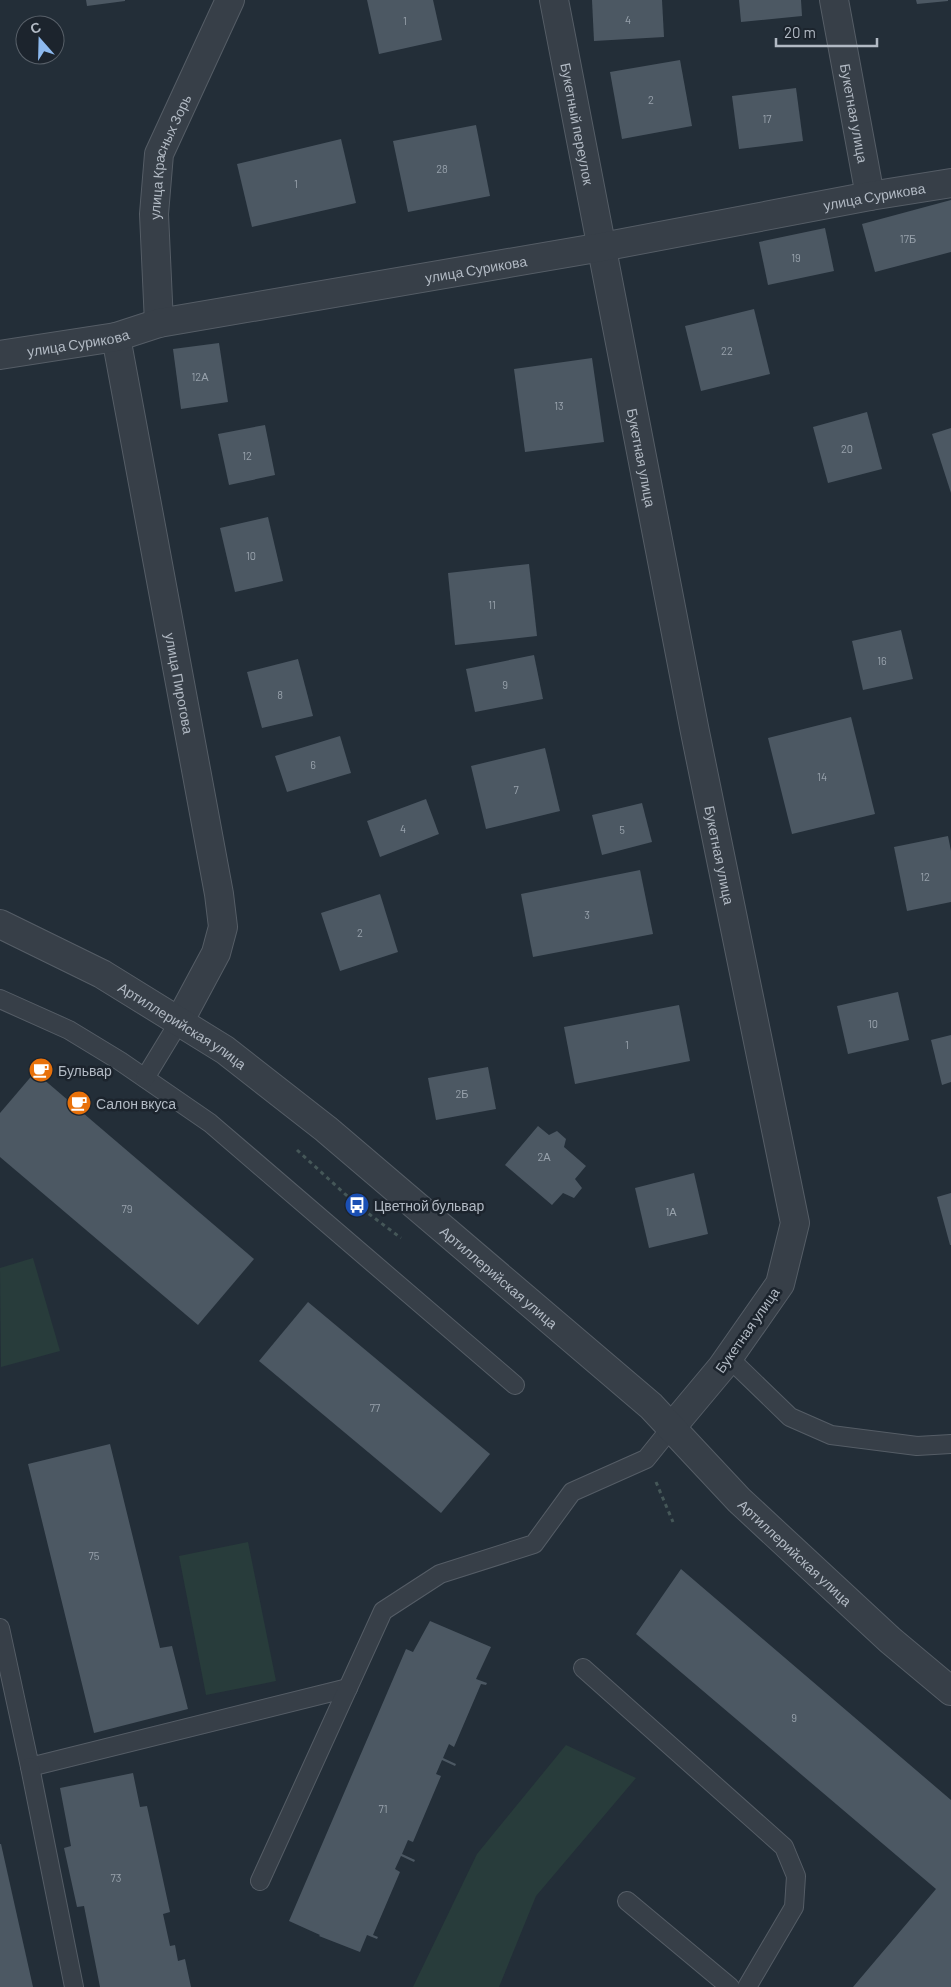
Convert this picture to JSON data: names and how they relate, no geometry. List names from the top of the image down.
{
  "streets": {
    "street": [
      "Букетная улица",
      "Букетный переулок",
      "улица Красных Зорь",
      "улица Сурикова",
      "улица Пирогова",
      "Артиллерийская улица"
    ]
  },
  "crossings": [
    ["Букетная улица", "Букетный переулок"],
    ["Букетная улица", "улица Сурикова"],
    ["Букетная улица", "Артиллерийская улица"],
    ["Букетный переулок", "улица Сурикова"],
    ["улица Красных Зорь", "улица Сурикова"],
    ["улица Сурикова", "улица Пирогова"],
    ["улица Пирогова", "Артиллерийская улица"]
  ],
  "places": {
    "cafe": ["Бульвар", "Салон вкуса"],
    "bus stop": ["Цветной бульвар"]
  },
  "house_numbers": [
    "4",
    "1",
    "2",
    "17",
    "28",
    "1",
    "17Б",
    "19",
    "22",
    "12А",
    "13",
    "20",
    "12",
    "10",
    "11",
    "16",
    "9",
    "8",
    "6",
    "14",
    "7",
    "4",
    "5",
    "12",
    "3",
    "2",
    "10",
    "1",
    "2Б",
    "2А",
    "79",
    "1А",
    "77",
    "75",
    "9",
    "71",
    "73"
  ],
  "scale_bar": "20 m",
  "north": "top"
}
